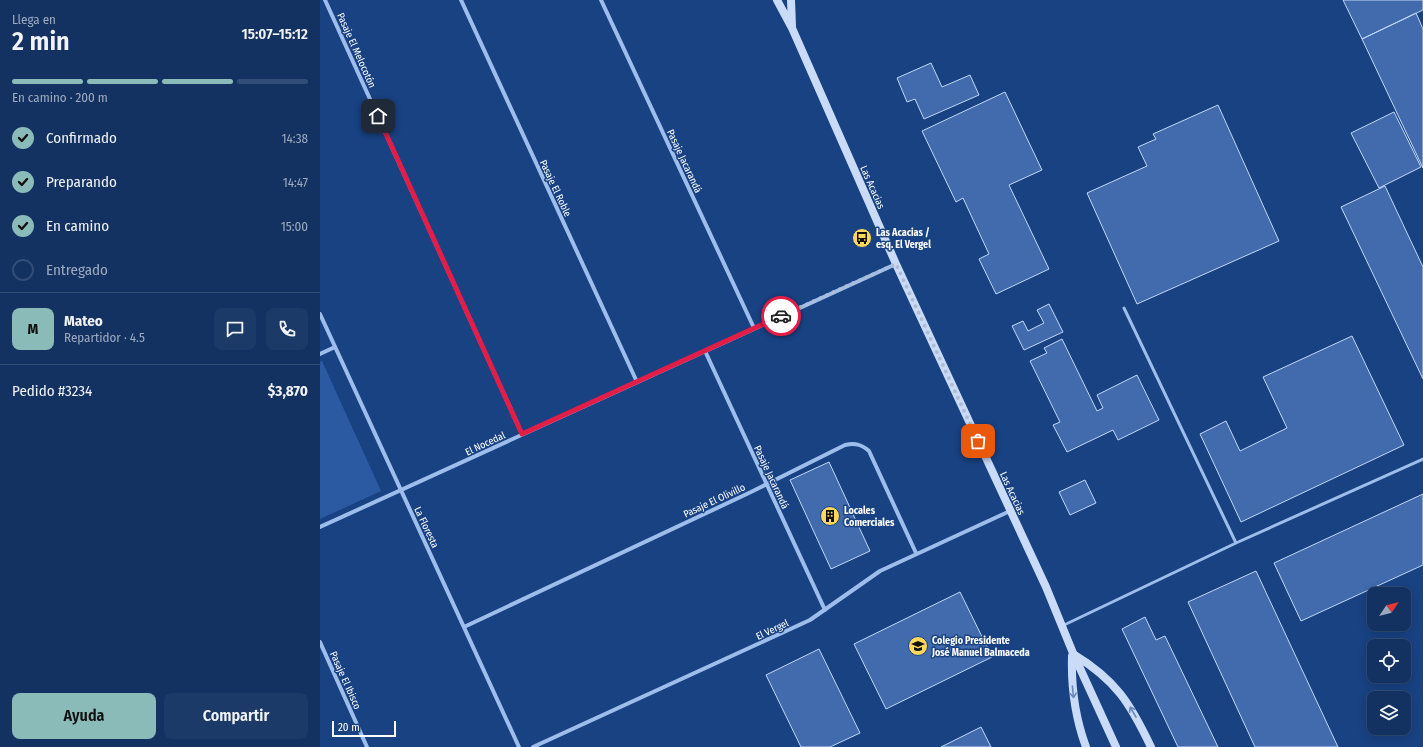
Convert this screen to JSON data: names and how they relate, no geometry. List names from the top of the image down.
{
  "streets": {
    "main road": ["Las Acacias"],
    "street": [
      "Pasaje El Melocotón",
      "Pasaje Jacarandá",
      "Pasaje El Roble",
      "El Nocedal",
      "Pasaje El Olivillo",
      "La Floresta",
      "El Vergel",
      "Pasaje El Ibisco"
    ]
  },
  "crossings": [
    ["Pasaje El Melocotón", "El Nocedal"],
    ["Pasaje Jacarandá", "El Nocedal"],
    ["Pasaje Jacarandá", "Pasaje El Olivillo"],
    ["Pasaje Jacarandá", "El Vergel"],
    ["Las Acacias", "El Nocedal"],
    ["Las Acacias", "El Vergel"],
    ["Pasaje El Roble", "El Nocedal"],
    ["El Nocedal", "La Floresta"],
    ["Pasaje El Olivillo", "La Floresta"],
    ["Pasaje El Olivillo", "El Vergel"]
  ],
  "places": {
    "bus stop": ["Las Acacias / esq. El Vergel"],
    "building": ["Locales Comerciales"],
    "school or university": ["Colegio Presidente José Manuel Balmaceda"]
  },
  "scale_bar": "20 m",
  "north": "top right",
  "page": {
    "heading": ["2 min", "Llega en", "15:07–15:12"],
    "panel": [
      "Mateo",
      "Repartidor · 4.5",
      "Pedido #3234",
      "$3,870"
    ],
    "bar": "En camino · 200 m",
    "list": [
      ["Confirmado", "14:38"],
      ["Preparando", "14:47"],
      ["En camino", "15:00"],
      "Entregado"
    ],
    "round": "M",
    "buttons": ["Ayuda", "Compartir"],
    "scale": "20 m"
  }
}
